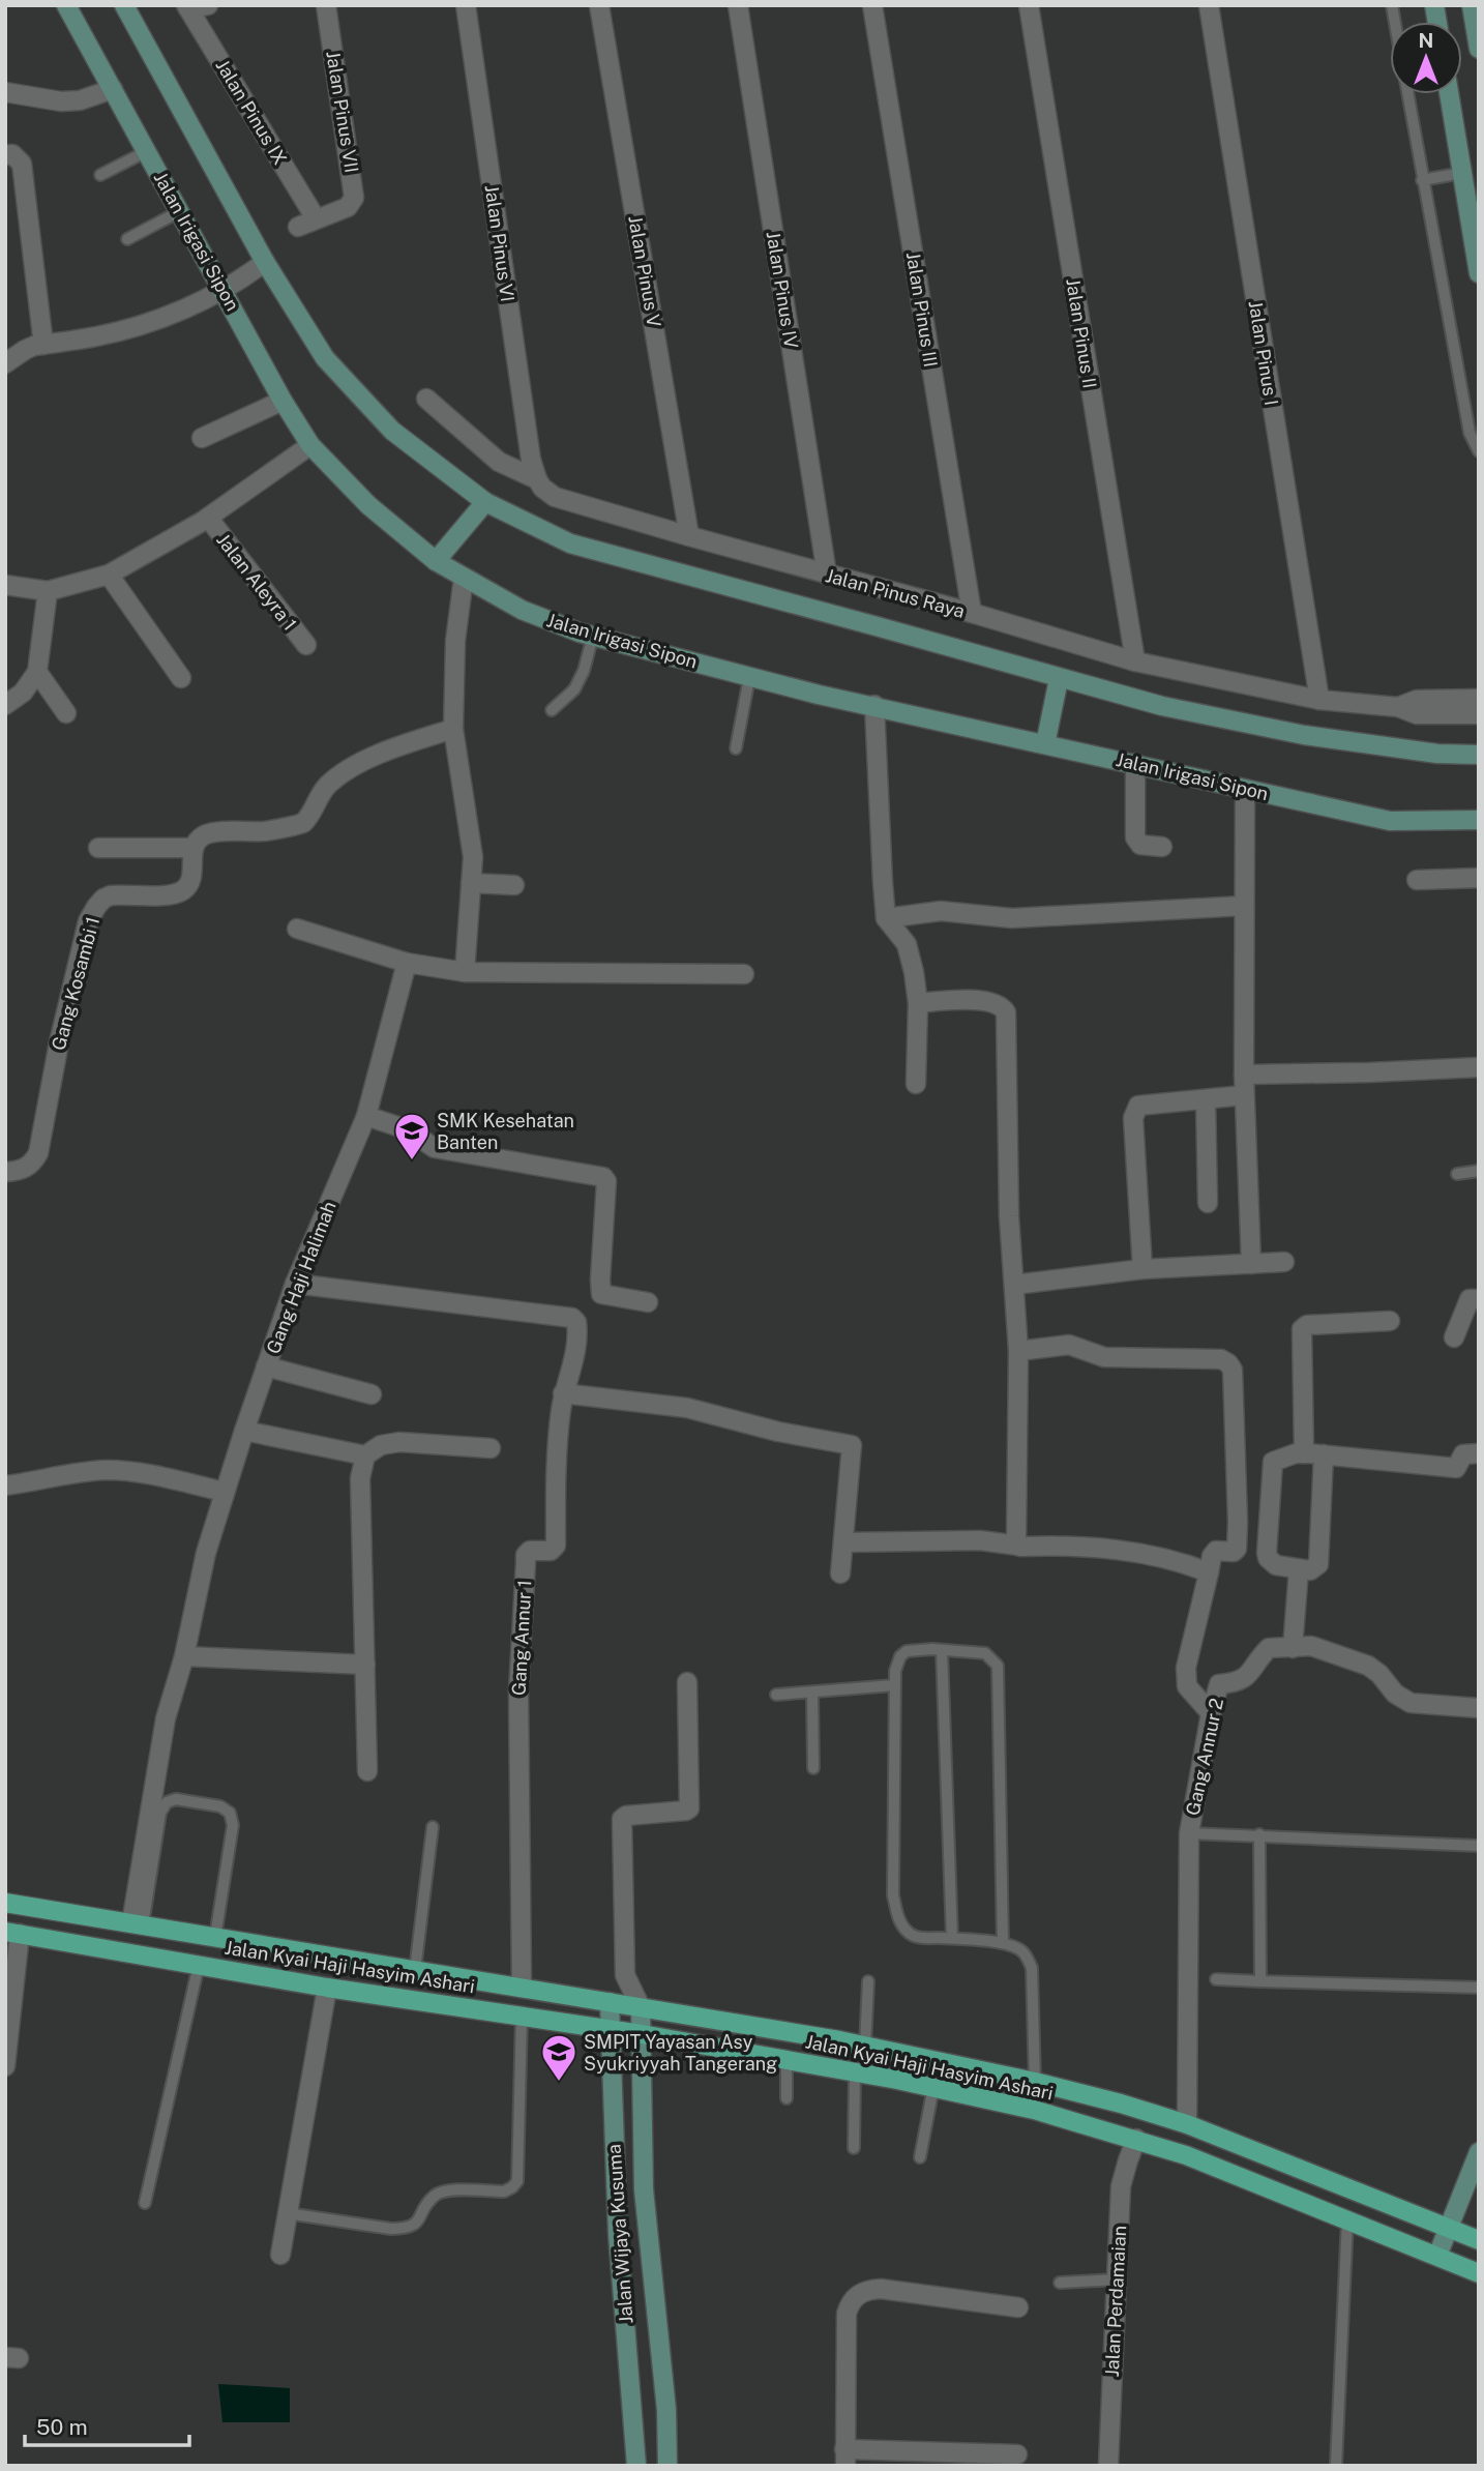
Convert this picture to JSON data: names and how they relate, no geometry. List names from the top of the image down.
{
  "streets": {
    "main road": ["Jalan Kyai Haji Hasyim Ashari"],
    "street": [
      "Jalan Pinus IX",
      "Jalan Pinus VII",
      "Jalan Irigasi Sipon",
      "Jalan Pinus VI",
      "Jalan Pinus V",
      "Jalan Pinus IV",
      "Jalan Pinus III",
      "Jalan Pinus II",
      "Jalan Pinus I",
      "Jalan Aleyra 1",
      "Jalan Pinus Raya",
      "Gang Kosambi 1",
      "Gang Haji Halimah",
      "Gang Annur 1",
      "Gang Annur 2",
      "Jalan Wijaya Kusuma",
      "Jalan Perdamaian"
    ]
  },
  "crossings": [
    ["Jalan Pinus IX", "Jalan Pinus VII"],
    ["Jalan Pinus VI", "Jalan Pinus Raya"],
    ["Jalan Pinus V", "Jalan Pinus Raya"],
    ["Jalan Pinus IV", "Jalan Pinus Raya"],
    ["Jalan Pinus III", "Jalan Pinus Raya"],
    ["Jalan Pinus II", "Jalan Pinus Raya"],
    ["Jalan Pinus I", "Jalan Pinus Raya"],
    ["Gang Haji Halimah", "Gang Annur 1"],
    ["Gang Haji Halimah", "Jalan Kyai Haji Hasyim Ashari"],
    ["Gang Annur 1", "Jalan Kyai Haji Hasyim Ashari"],
    ["Gang Annur 2", "Jalan Kyai Haji Hasyim Ashari"],
    ["Jalan Kyai Haji Hasyim Ashari", "Jalan Wijaya Kusuma"],
    ["Jalan Kyai Haji Hasyim Ashari", "Jalan Perdamaian"]
  ],
  "places": {
    "school or university": ["SMK Kesehatan Banten", "SMPIT Yayasan Asy Syukriyyah Tangerang"]
  },
  "scale_bar": "50 m",
  "north": "top"
}
